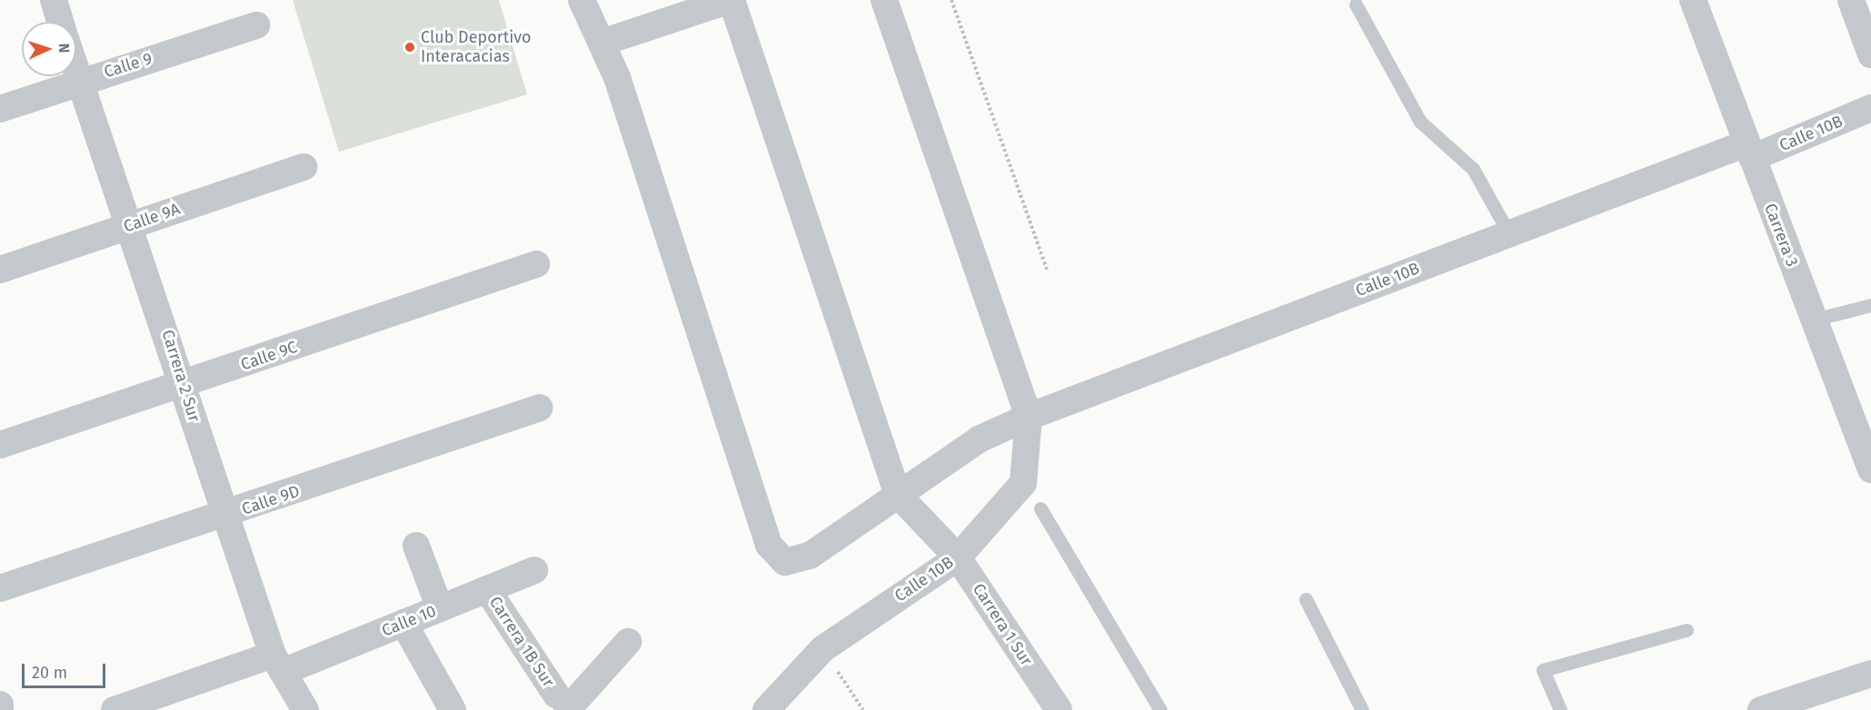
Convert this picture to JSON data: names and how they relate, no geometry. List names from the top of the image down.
{
  "streets": {
    "street": [
      "Calle 9",
      "Calle 10B",
      "Calle 9A",
      "Carrera 3",
      "Calle 9C",
      "Carrera 2 Sur",
      "Calle 9D",
      "Calle 10",
      "Carrera 1 Sur",
      "Carrera 1B Sur"
    ]
  },
  "crossings": [
    ["Calle 9", "Carrera 2 Sur"],
    ["Calle 10B", "Carrera 3"],
    ["Calle 10B", "Carrera 1 Sur"],
    ["Calle 9A", "Carrera 2 Sur"],
    ["Calle 9C", "Carrera 2 Sur"],
    ["Carrera 2 Sur", "Calle 9D"],
    ["Carrera 2 Sur", "Calle 10"],
    ["Calle 10", "Carrera 1B Sur"]
  ],
  "places": ["Club Deportivo Interacacias"],
  "scale_bar": "20 m",
  "north": "right"
}
